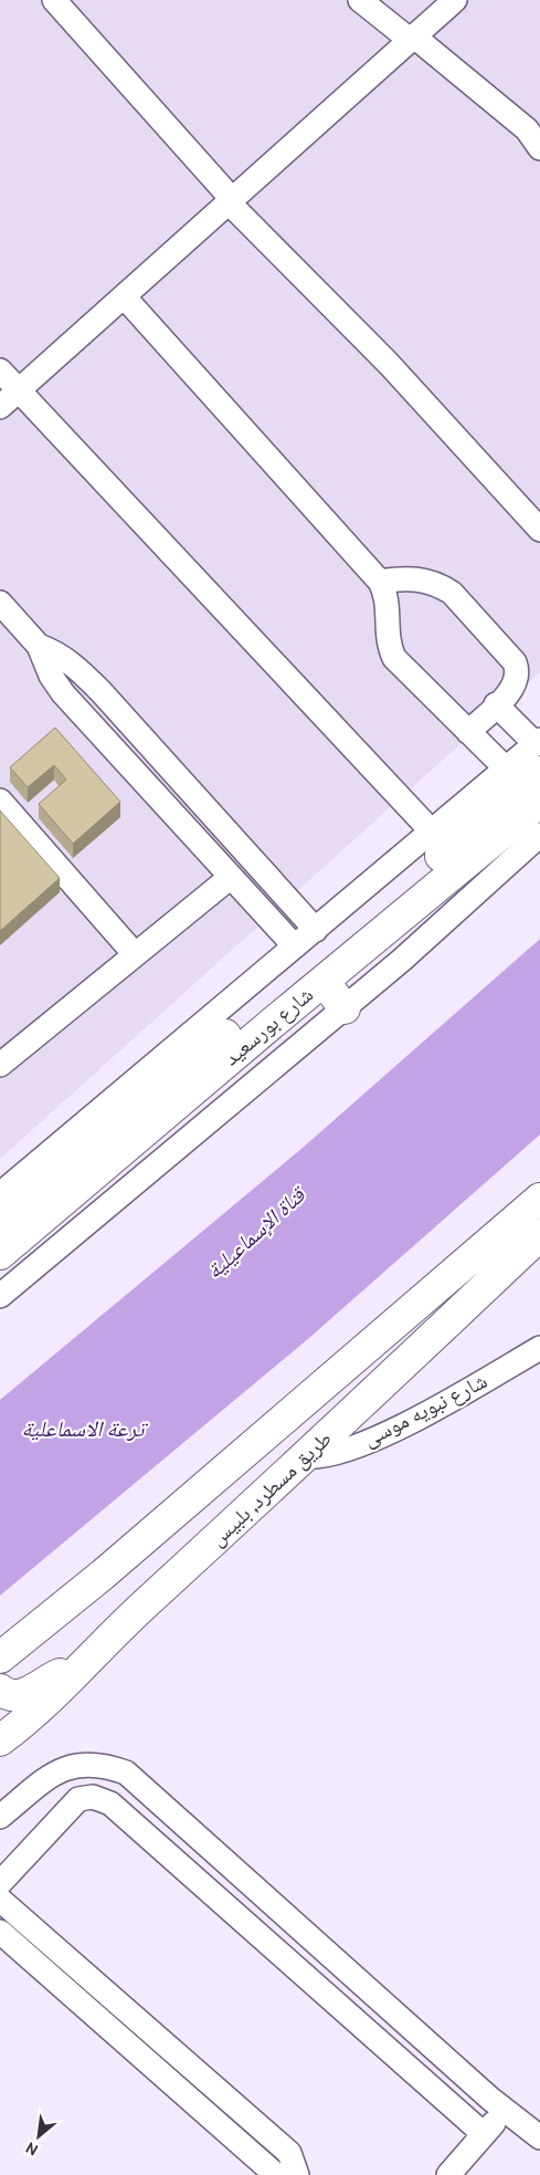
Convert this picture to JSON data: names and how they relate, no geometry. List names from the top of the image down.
{
  "streets": {
    "main road": ["شارع بورسعيد", "طريق مسطرد, بلبيس"],
    "street": ["شارع نبويه موسى"]
  },
  "crossings": [
    ["شارع نبويه موسى", "طريق مسطرد, بلبيس"]
  ],
  "water": ["قناة الإسماعيلية", "ترعة الاسماعلية"],
  "north": "bottom left"
}
